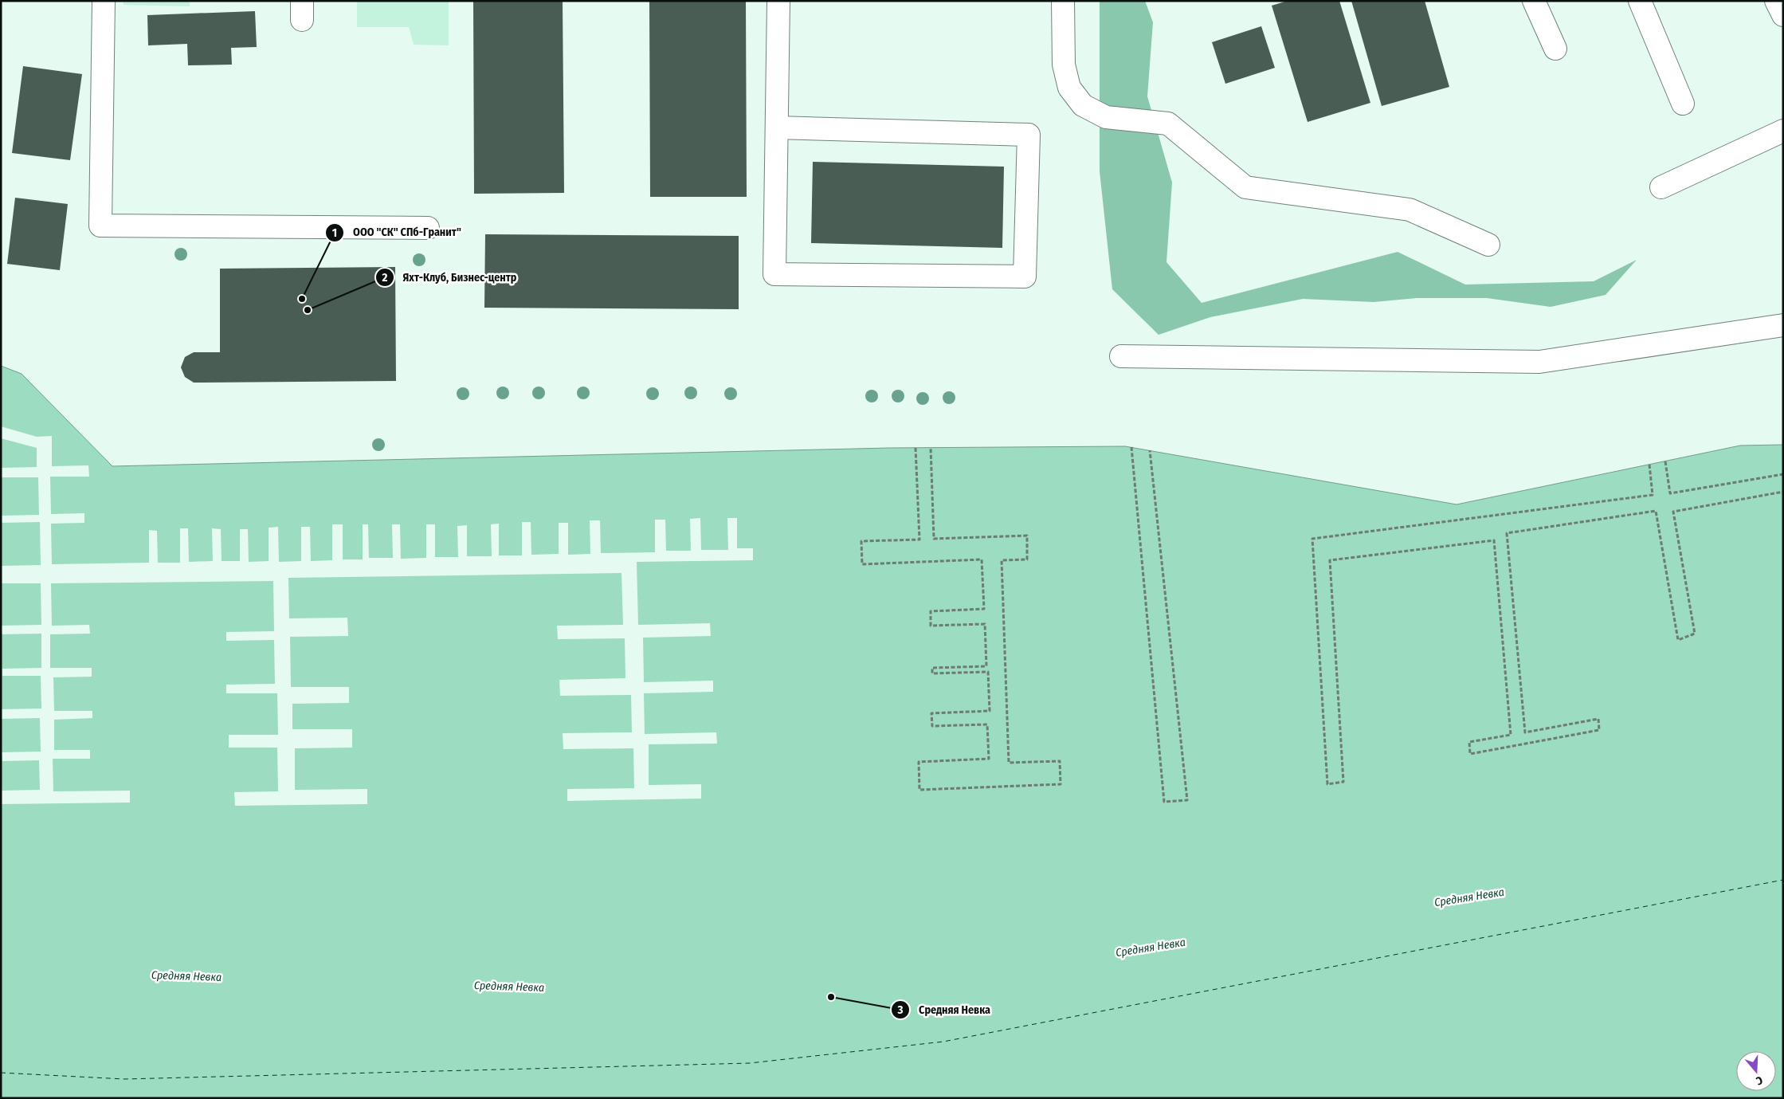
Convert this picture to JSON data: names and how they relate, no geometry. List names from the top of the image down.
{
  "water": ["Средняя Невка"],
  "places": ["ООО \"СК\" СПб-Гранит\"", "Яхт-Клуб, Бизнес-центр", "Средняя Невка"],
  "north": "bottom"
}
